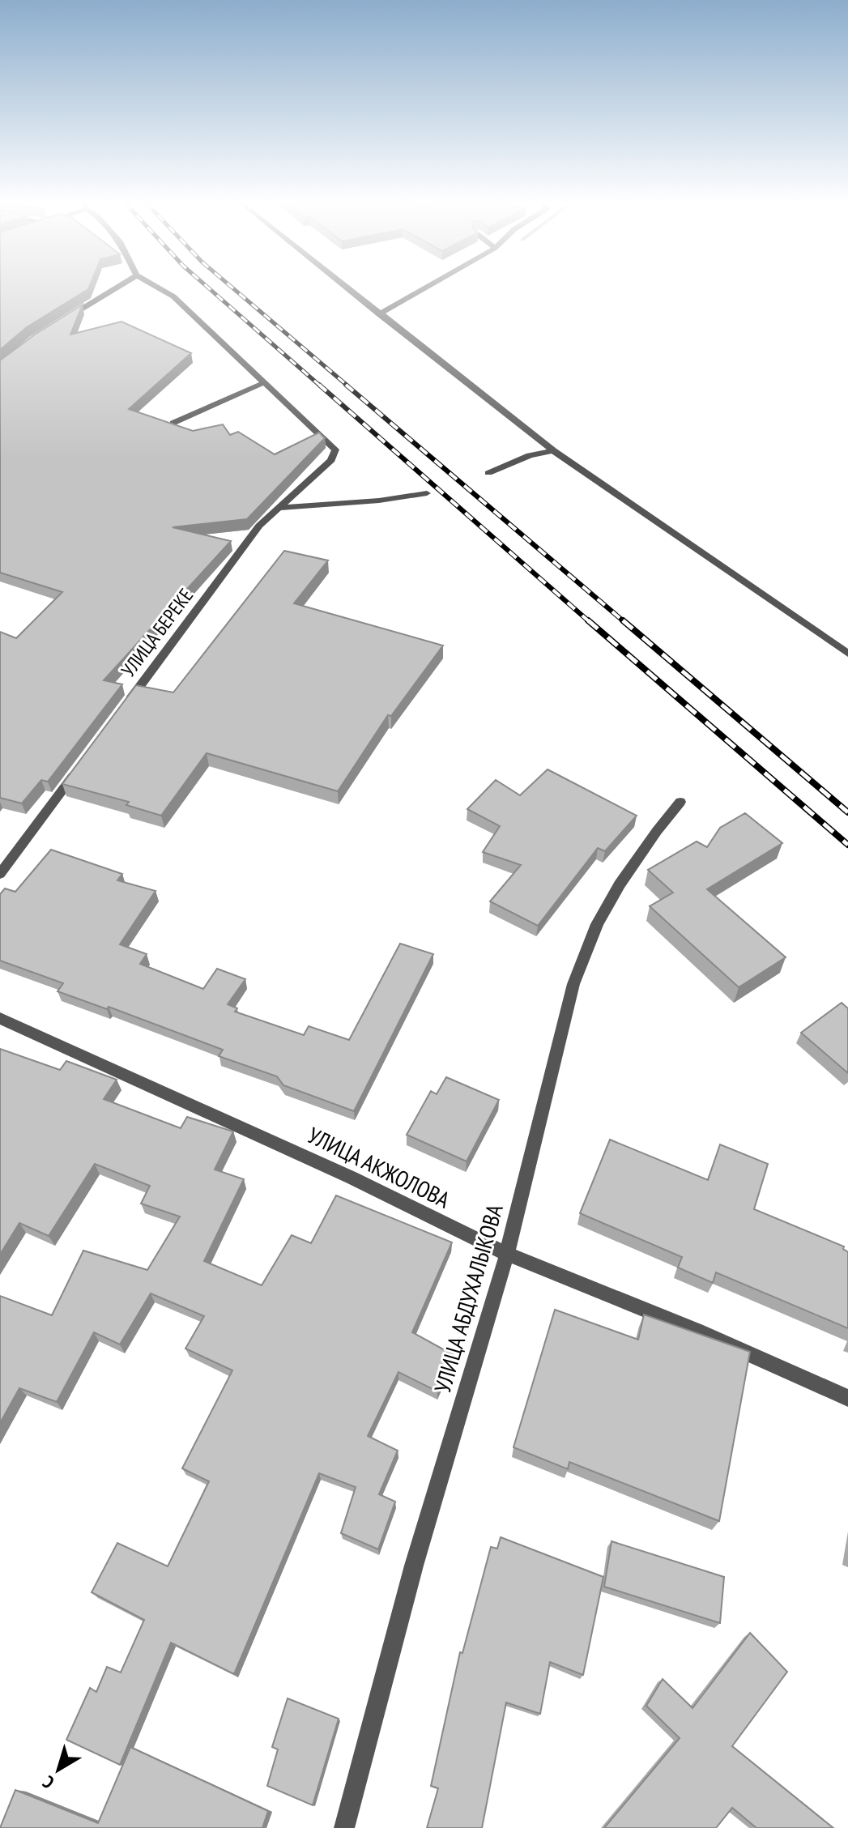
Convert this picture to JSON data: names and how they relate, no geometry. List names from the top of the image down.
{
  "streets": {
    "street": ["УЛИЦА БЕРЕКЕ", "УЛИЦА АКЖОЛОВА", "УЛИЦА АБДУХАЛЫКОВА"]
  },
  "crossings": [
    ["УЛИЦА АКЖОЛОВА", "УЛИЦА АБДУХАЛЫКОВА"]
  ],
  "north": "bottom left"
}
